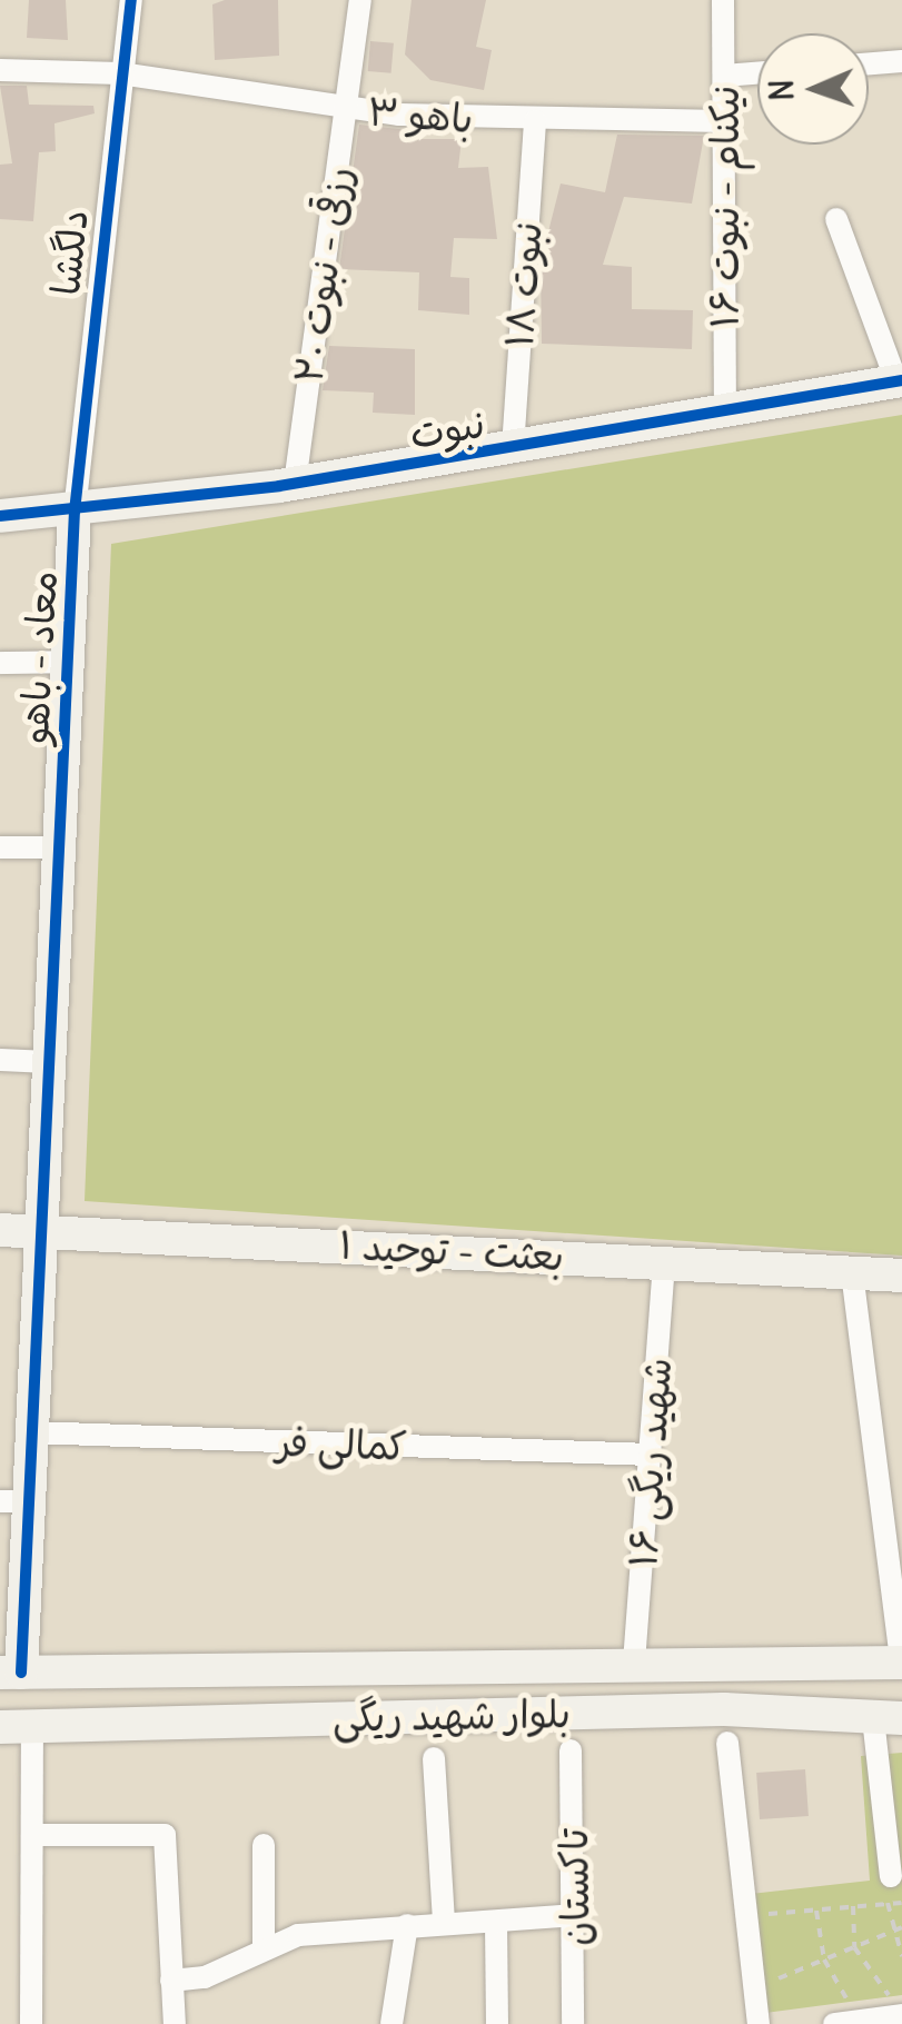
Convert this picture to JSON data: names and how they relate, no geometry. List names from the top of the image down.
{
  "streets": {
    "street": [
      "باهو ۳",
      "نیکنام - نبوت ۱۶",
      "دلگشا",
      "رزقی - نبوت ۲۰",
      "نبوت ۱۸",
      "نبوت",
      "معاد - باهو",
      "بعثت - توحید ۱",
      "کمالی فر",
      "شهید ریگی ۱۶",
      "بلوار شهید ریگی",
      "تاکستان"
    ]
  },
  "crossings": [
    ["باهو ۳", "نیکنام - نبوت ۱۶"],
    ["باهو ۳", "دلگشا"],
    ["باهو ۳", "رزقی - نبوت ۲۰"],
    ["باهو ۳", "نبوت ۱۸"],
    ["نیکنام - نبوت ۱۶", "نبوت"],
    ["دلگشا", "نبوت"],
    ["دلگشا", "معاد - باهو"],
    ["رزقی - نبوت ۲۰", "نبوت"],
    ["نبوت ۱۸", "نبوت"],
    ["نبوت", "معاد - باهو"],
    ["معاد - باهو", "بعثت - توحید ۱"],
    ["معاد - باهو", "کمالی فر"],
    ["معاد - باهو", "بلوار شهید ریگی"],
    ["بعثت - توحید ۱", "شهید ریگی ۱۶"],
    ["کمالی فر", "شهید ریگی ۱۶"],
    ["شهید ریگی ۱۶", "بلوار شهید ریگی"]
  ],
  "north": "left"
}
